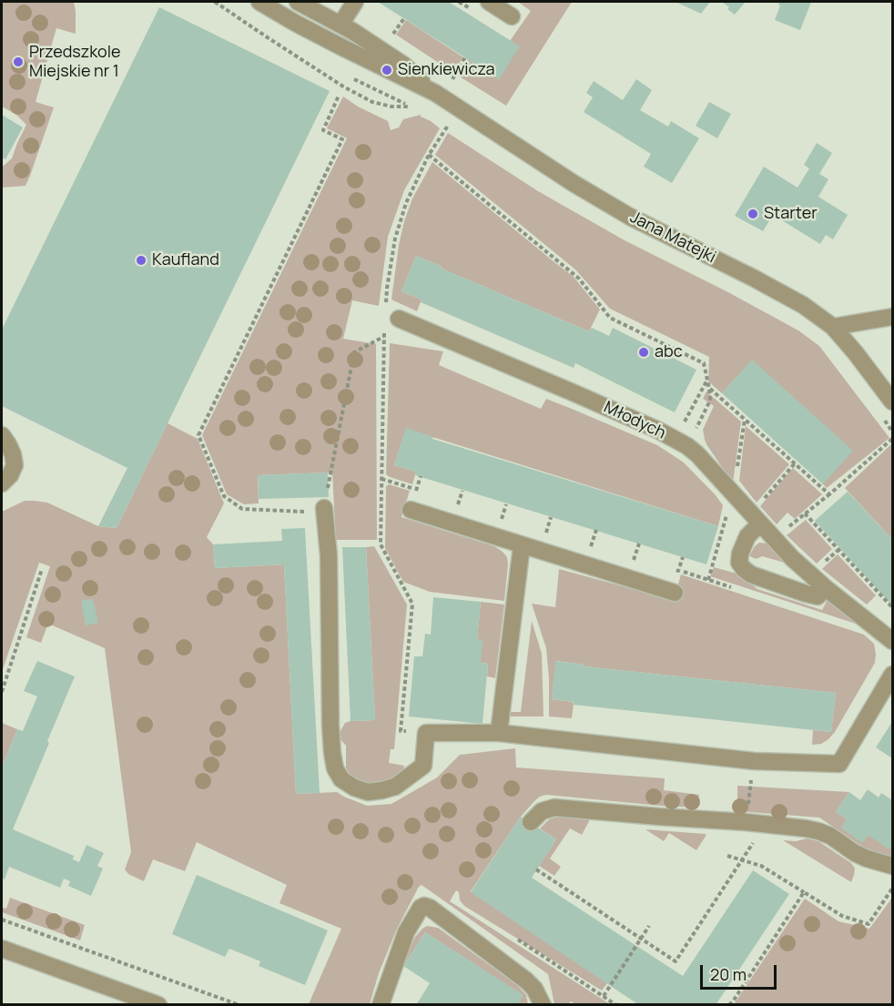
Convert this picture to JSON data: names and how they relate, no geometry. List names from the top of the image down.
{
  "streets": {
    "street": ["Jana Matejki", "Młodych"]
  },
  "places": [
    "Przedszkole Miejskie nr 1",
    "Sienkiewicza",
    "Starter",
    "Kaufland",
    "abc"
  ],
  "scale_bar": "20 m"
}
